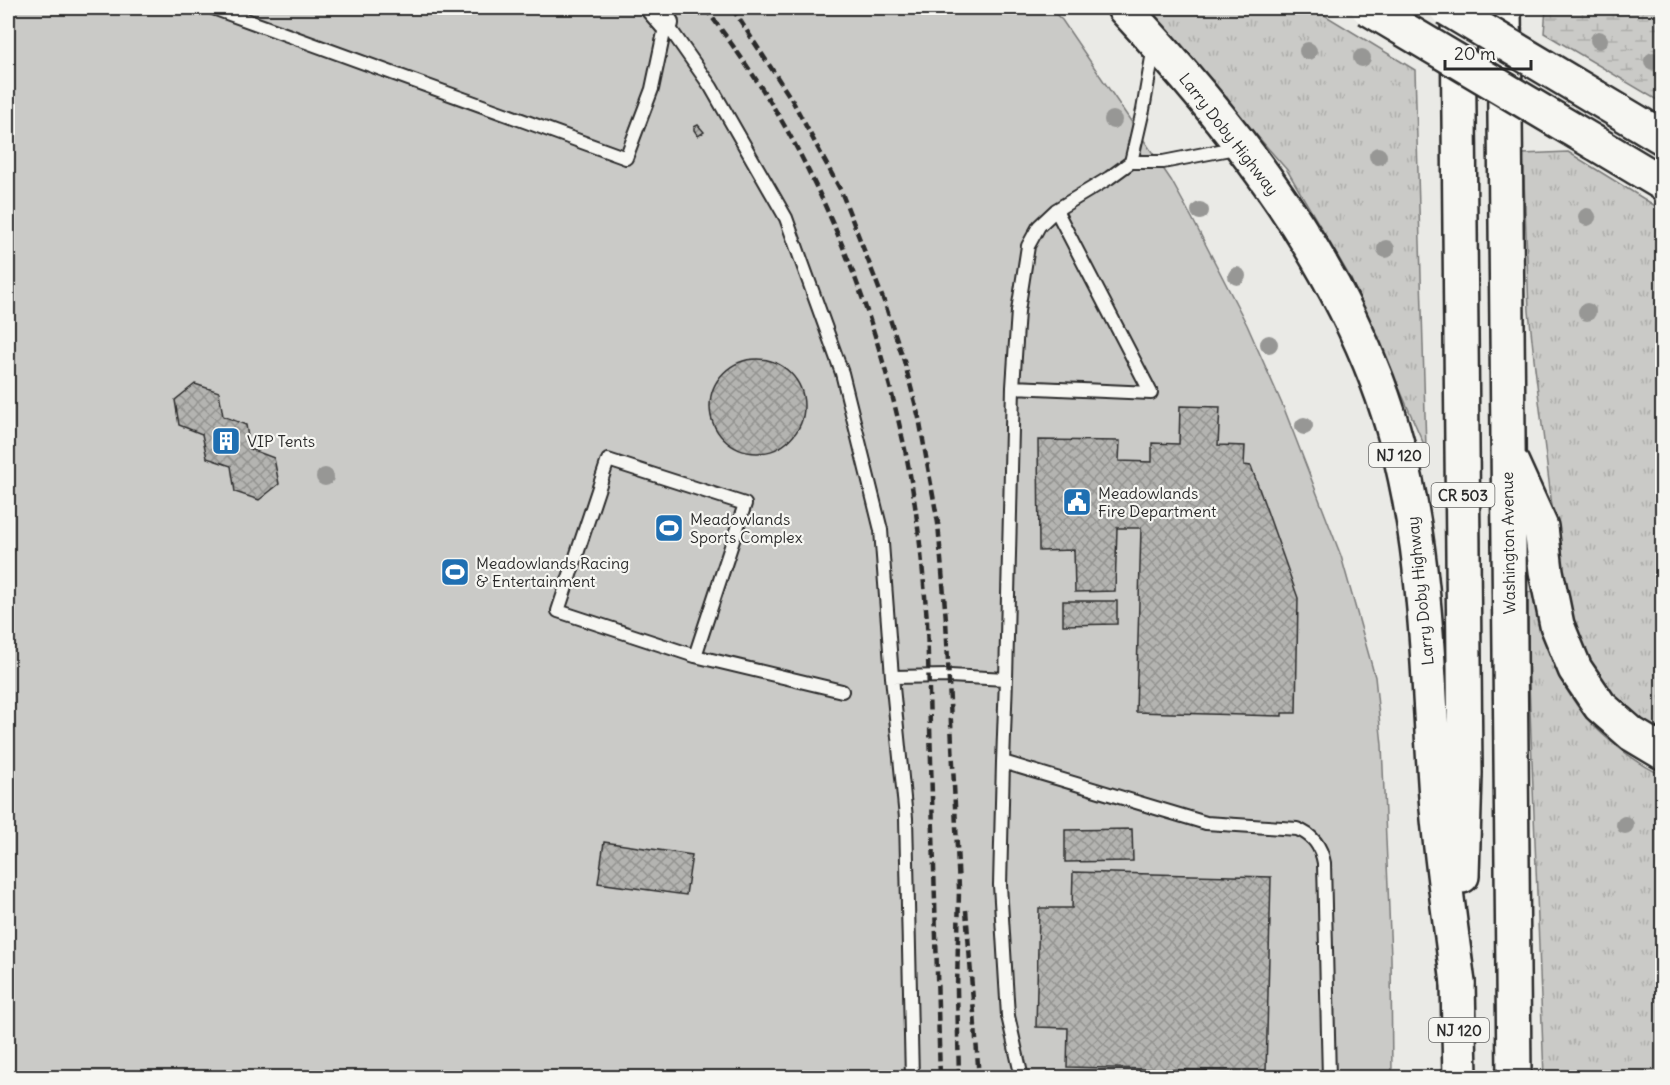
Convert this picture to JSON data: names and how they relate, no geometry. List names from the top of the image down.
{
  "streets": {
    "main road": [
      "Larry Doby Highway",
      "NJ 120",
      "CR 503",
      "Washington Avenue"
    ]
  },
  "crossings": [
    ["Larry Doby Highway", "CR 503"]
  ],
  "places": {
    "building": ["VIP Tents"],
    "public building": ["Meadowlands Fire Department"],
    "sports": ["Meadowlands Sports Complex", "Meadowlands Racing & Entertainment"]
  },
  "scale_bar": "20 m"
}
